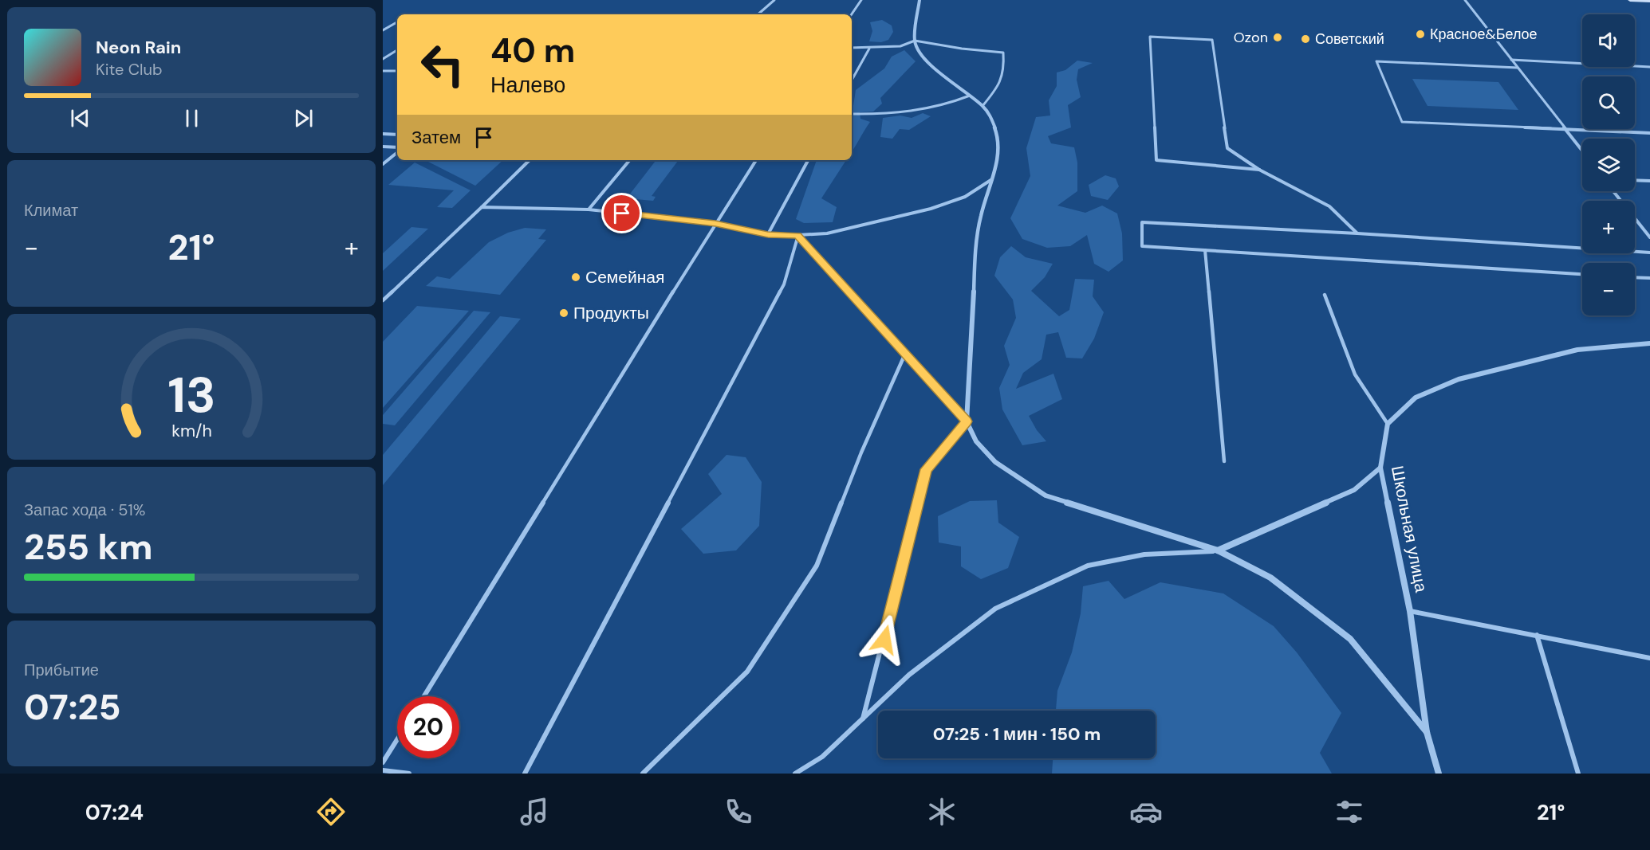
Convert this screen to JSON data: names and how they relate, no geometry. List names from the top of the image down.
{
  "streets": {
    "street": ["Школьная улица"]
  },
  "places": [
    "Красное&Белое",
    "Ozon",
    "Советский",
    "Семейная",
    "Продукты"
  ],
  "page": {
    "map_buttons": ["+", "−"],
    "turn": ["40 m", "Налево"],
    "song": ["Neon Rain", "Kite Club"],
    "then": "Затем",
    "tile": [
      "Климат",
      ["Запас хода · 51%", "255 km"],
      ["Прибытие", "07:25"]
    ],
    "heat": ["−", "21°", "+"],
    "limit": "20",
    "trip": "07:25 · 1 мин · 150 m",
    "tabs": ["07:24", "21°"],
    "gauge": ["13", "km/h"]
  }
}
